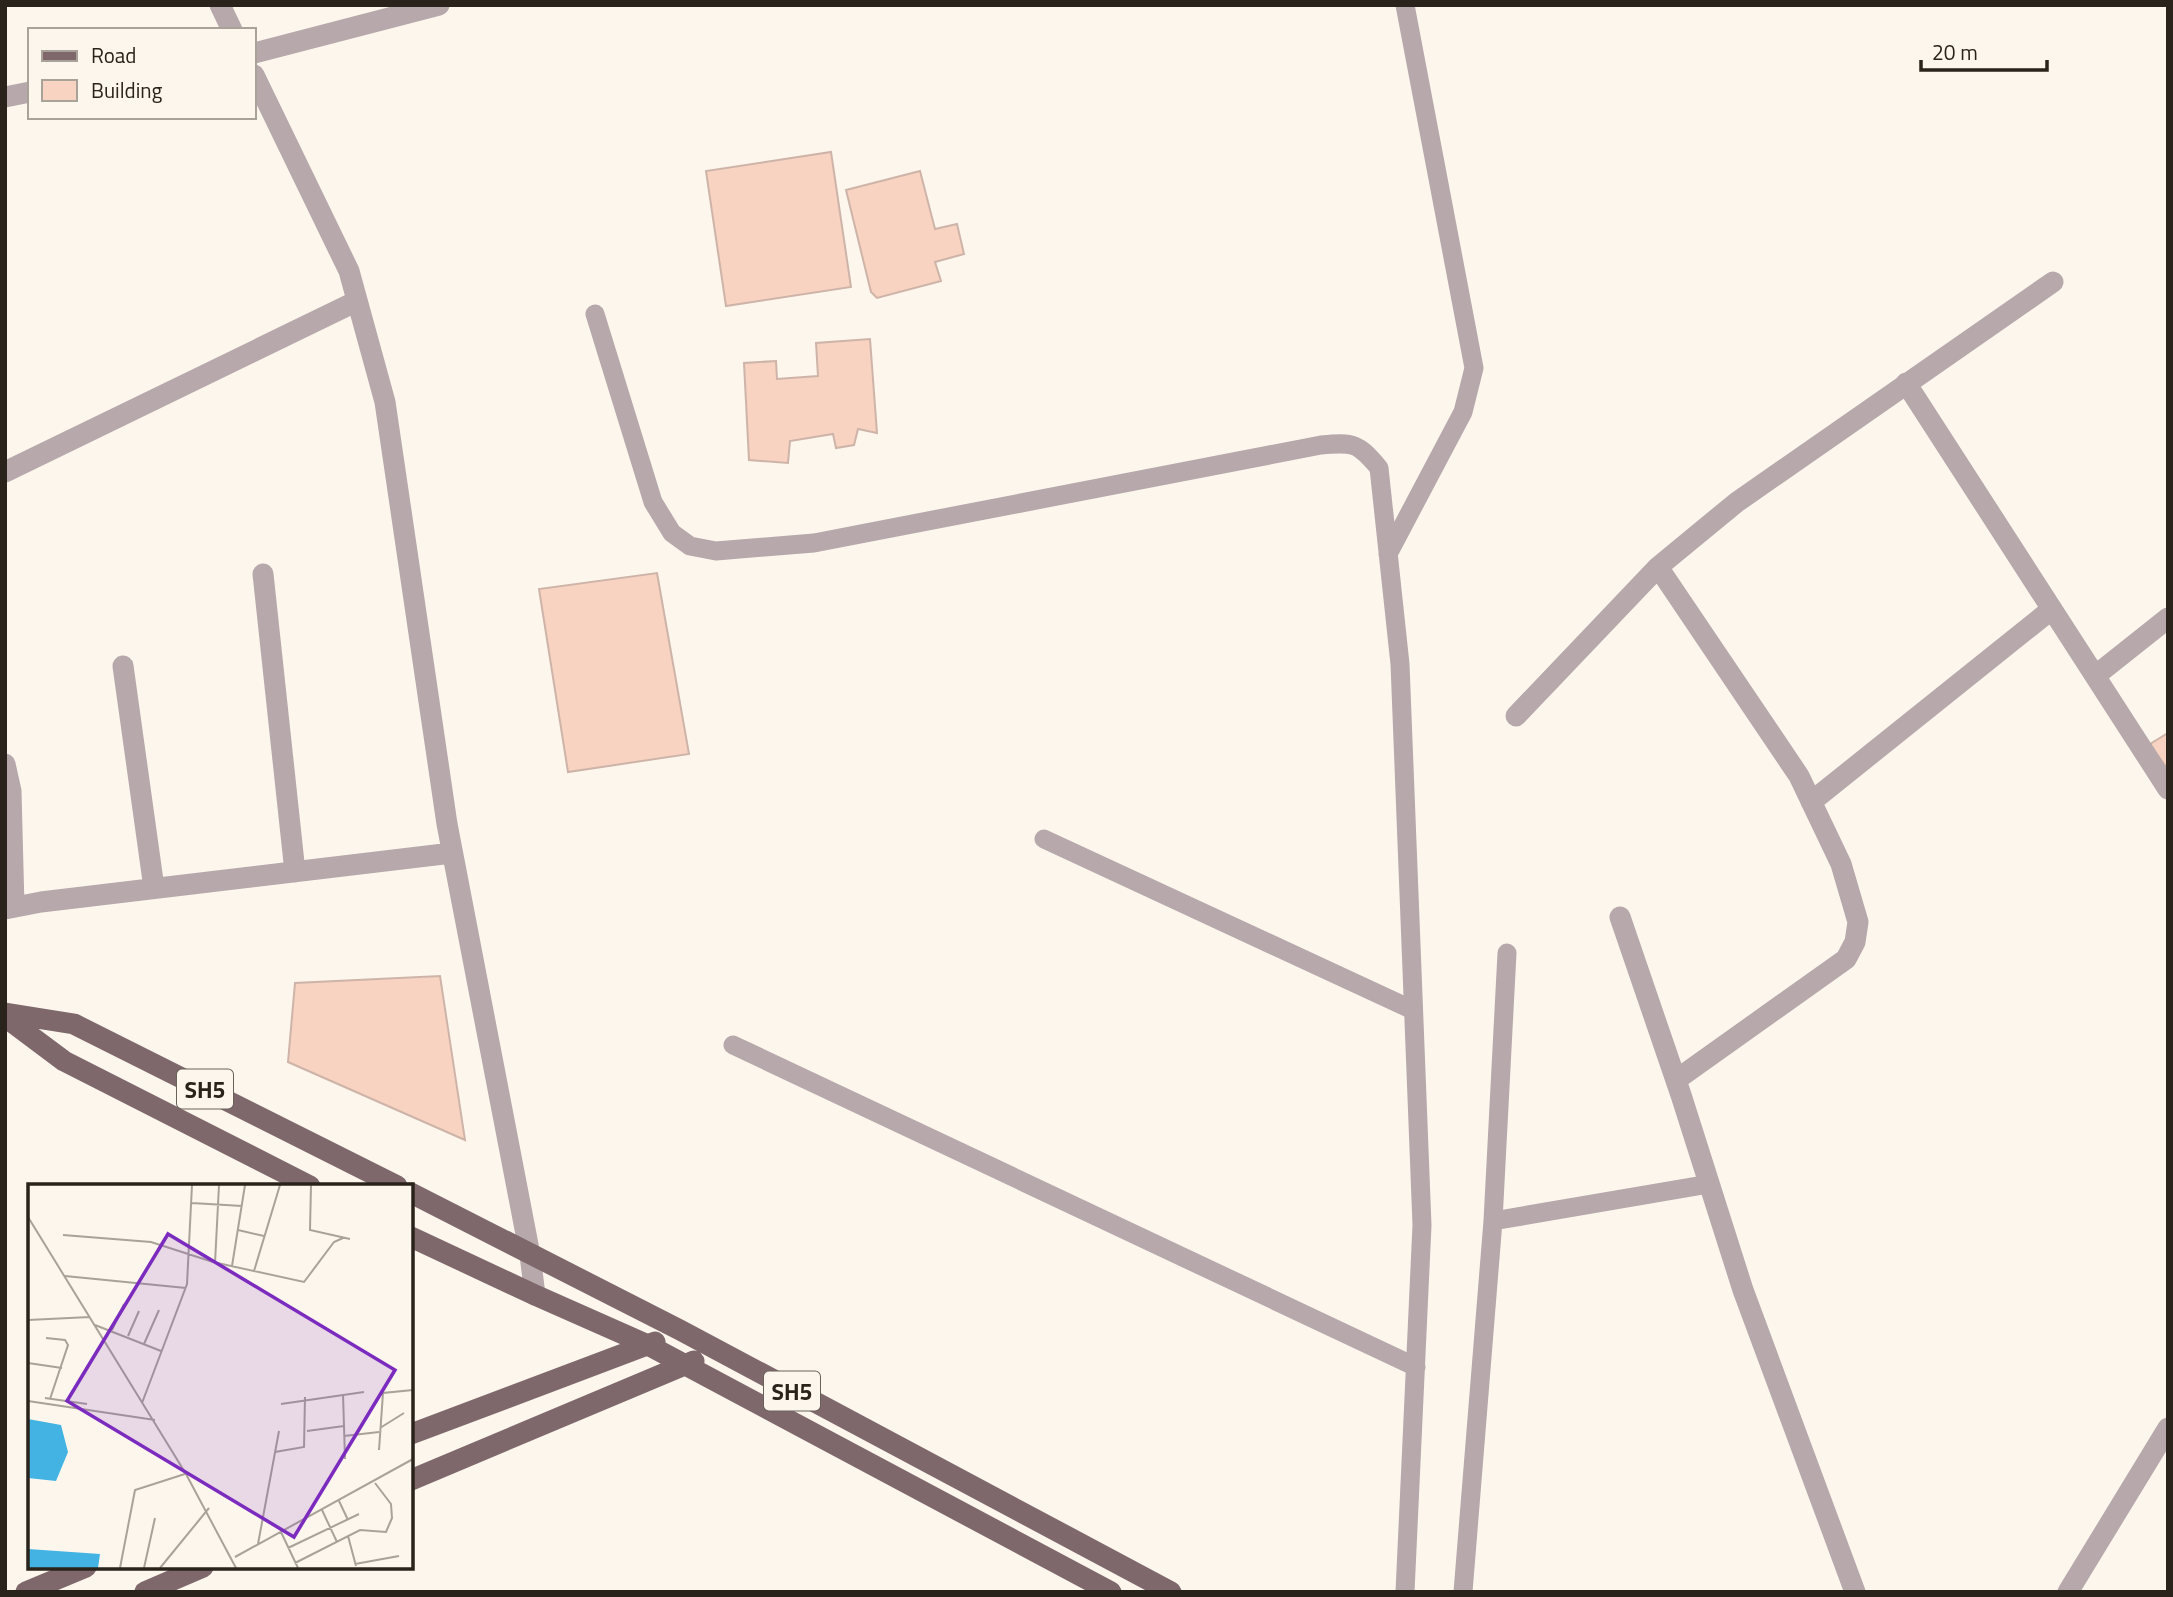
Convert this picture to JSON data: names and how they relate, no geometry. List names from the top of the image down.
{
  "streets": {
    "main road": ["SH5"]
  },
  "legend": ["Road", "Building"],
  "scale_bar": "20 m"
}
